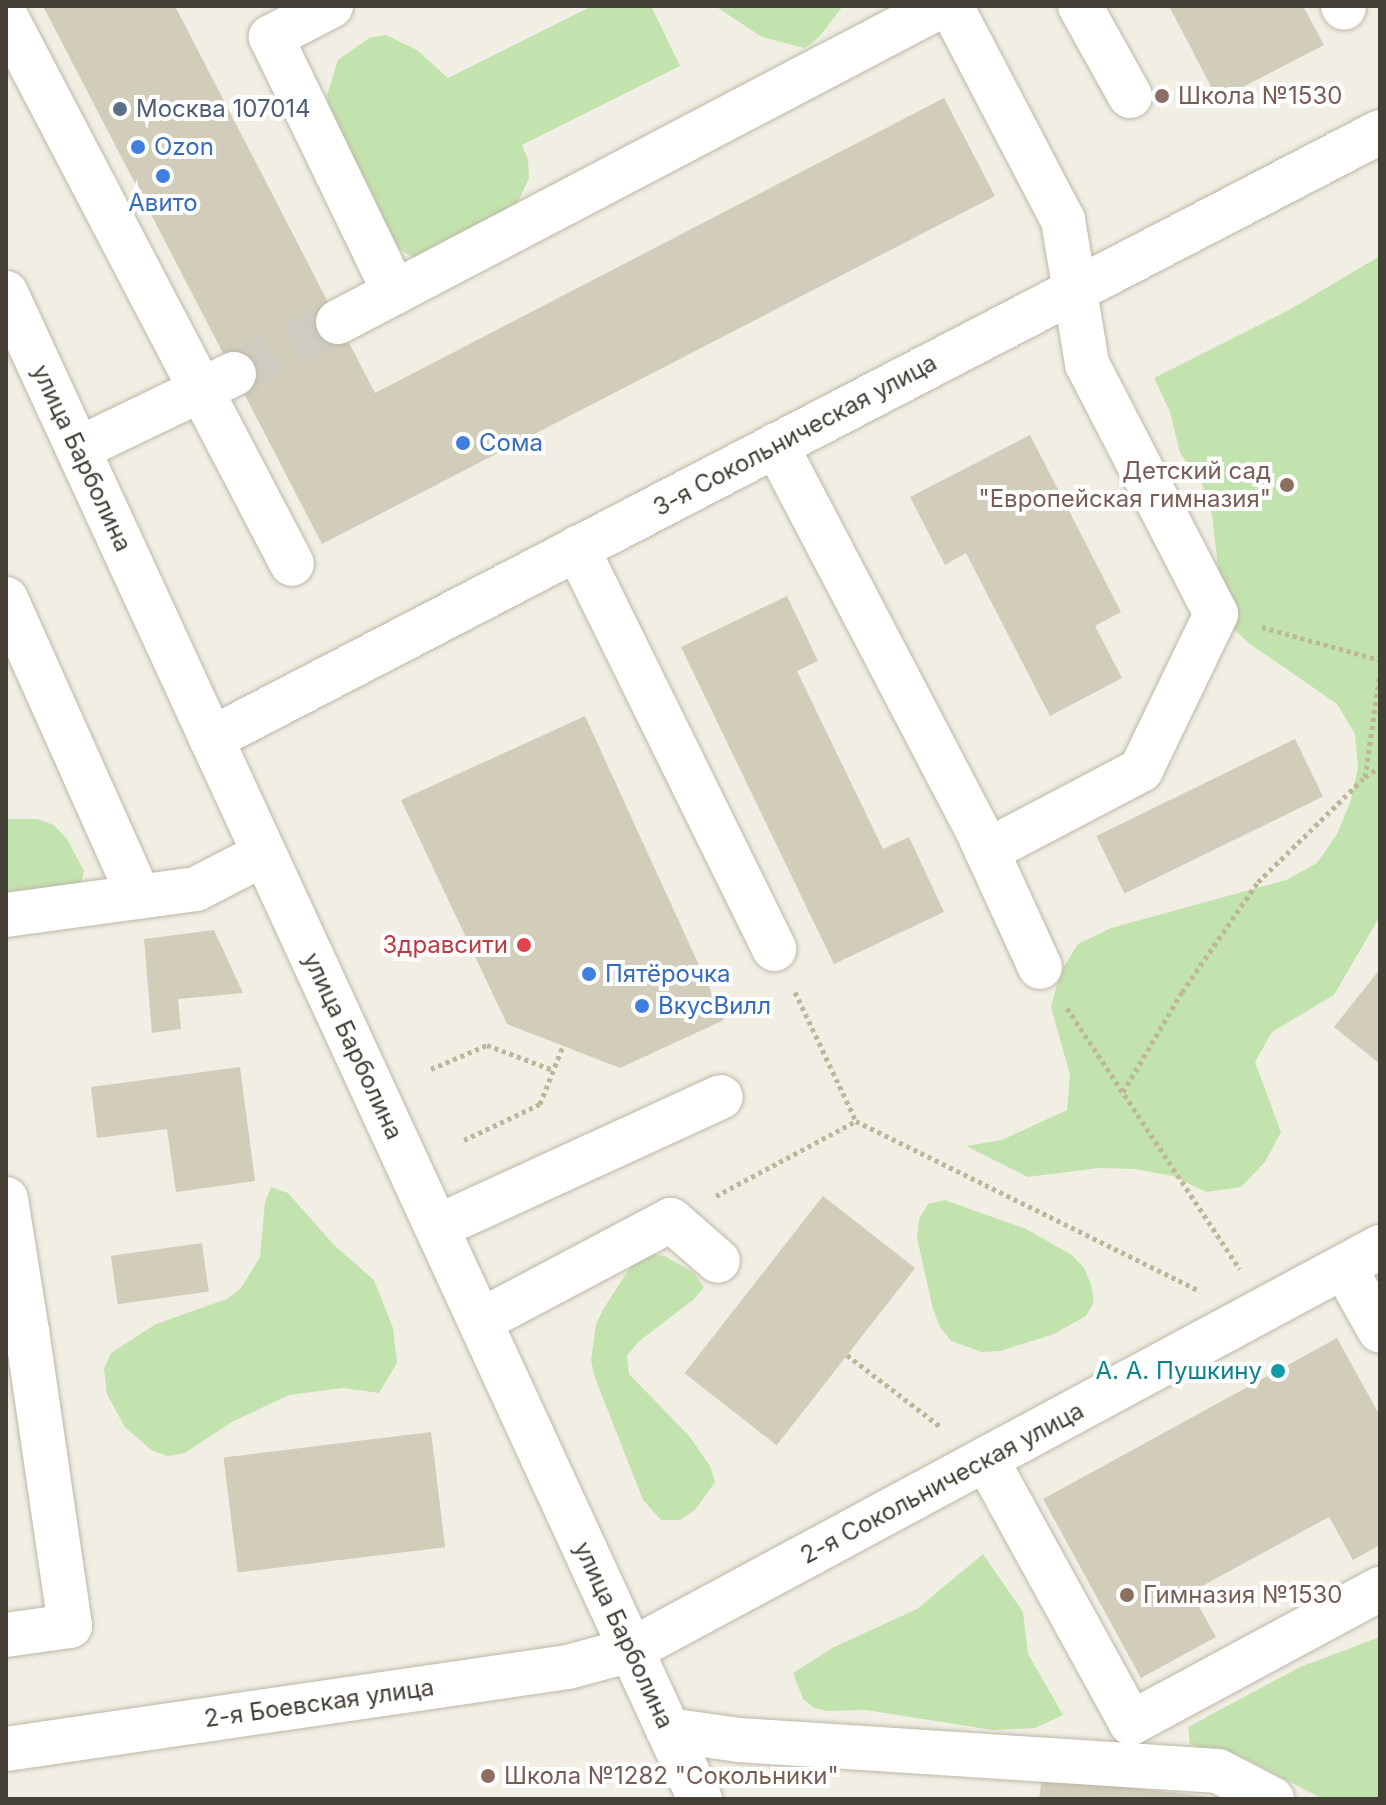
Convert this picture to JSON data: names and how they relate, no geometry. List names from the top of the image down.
{
  "streets": {
    "street": [
      "3-я Сокольническая улица",
      "улица Барболина",
      "2-я Сокольническая улица",
      "2-я Боевская улица"
    ]
  },
  "crossings": [
    ["3-я Сокольническая улица", "улица Барболина"],
    ["улица Барболина", "2-я Сокольническая улица"],
    ["улица Барболина", "2-я Боевская улица"],
    ["2-я Сокольническая улица", "2-я Боевская улица"]
  ],
  "places": [
    "Школа №1530",
    "Москва 107014",
    "Ozon",
    "Авито",
    "Сома",
    "Детский сад \"Европейская гимназия\"",
    "Здравсити",
    "Пятёрочка",
    "ВкусВилл",
    "А. А. Пушкину",
    "Гимназия №1530",
    "Школа №1282 \"Сокольники\""
  ]
}
